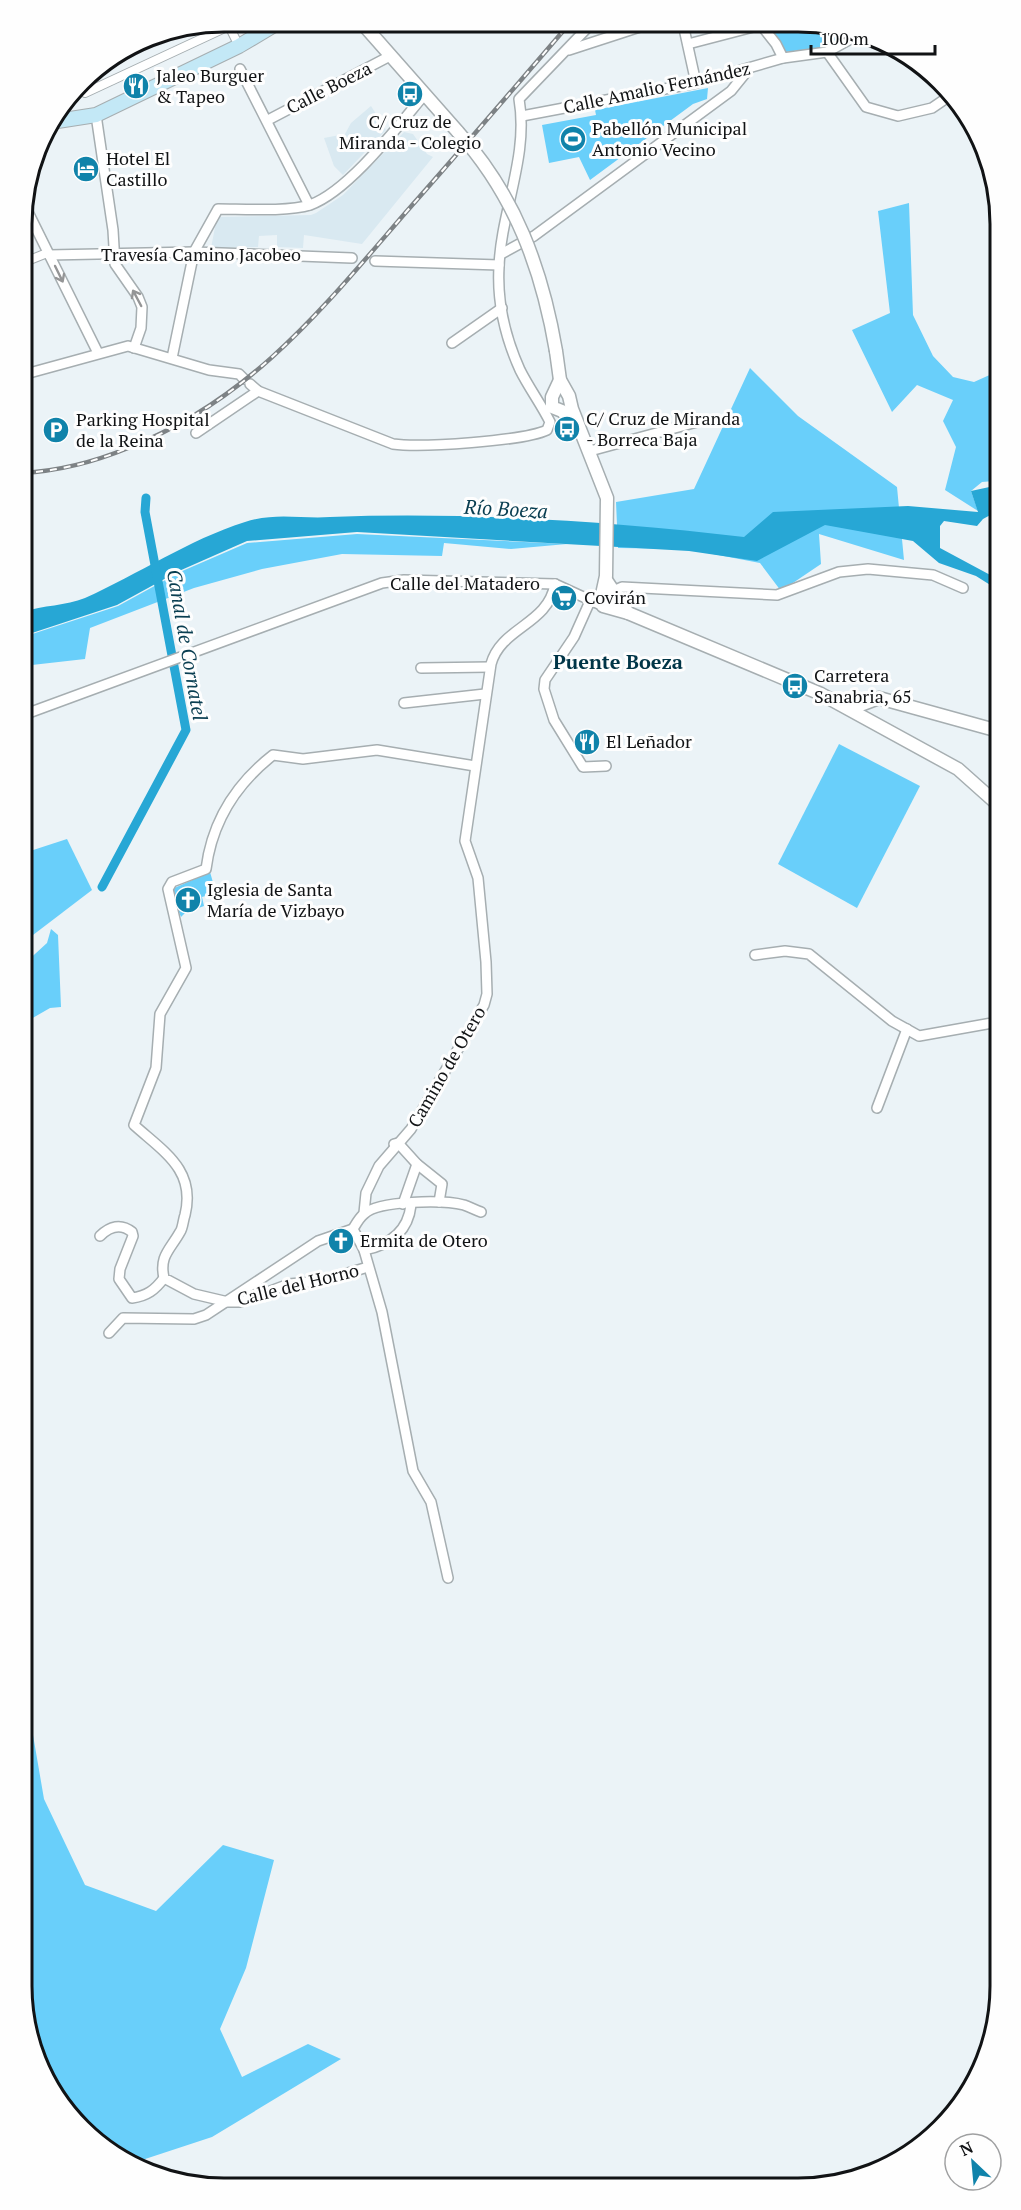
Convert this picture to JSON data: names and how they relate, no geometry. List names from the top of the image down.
{
  "streets": {
    "street": [
      "Calle Boeza",
      "Calle Amalio Fernández",
      "Travesía Camino Jacobeo",
      "Calle del Matadero",
      "Camino de Otero",
      "Calle del Horno"
    ]
  },
  "crossings": [
    ["Calle del Matadero", "Camino de Otero"]
  ],
  "districts": ["Puente Boeza"],
  "water": ["Río Boeza", "Canal de Cornatel"],
  "places": {
    "restaurant": ["Jaleo Burguer & Tapeo", "El Leñador"],
    "bus stop": ["C/ Cruz de Miranda - Colegio", "C/ Cruz de Miranda - Borreca Baja", "Carretera Sanabria, 65"],
    "sports": ["Pabellón Municipal Antonio Vecino"],
    "hotel": ["Hotel El Castillo"],
    "parking": ["Parking Hospital de la Reina"],
    "supermarket": ["Covirán"],
    "church": ["Iglesia de Santa María de Vizbayo", "Ermita de Otero"]
  },
  "scale_bar": "100 m",
  "north": "top left"
}
